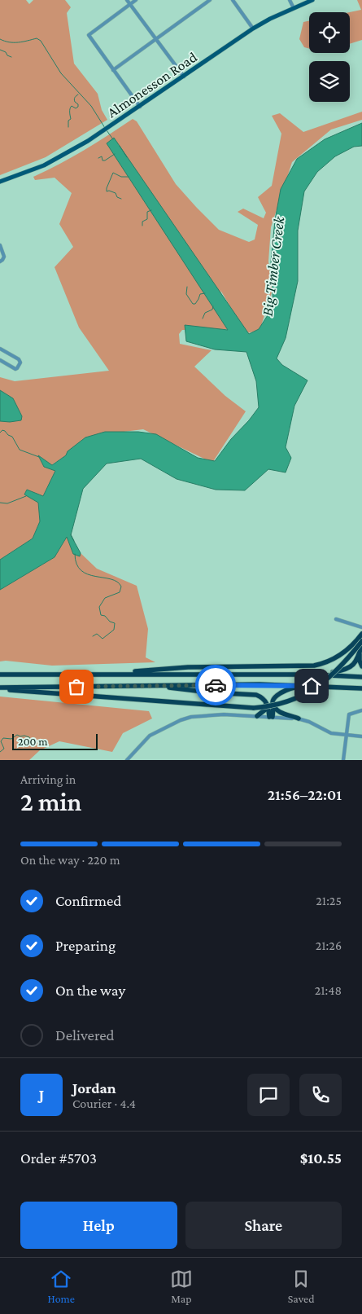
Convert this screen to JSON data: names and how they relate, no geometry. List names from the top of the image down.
{
  "streets": {
    "main road": ["Almonesson Road"]
  },
  "water": ["Big Timber Creek"],
  "scale_bar": "200 m",
  "page": {
    "scale": "200 m",
    "heading": ["2 min", "Arriving in", "21:56–22:01"],
    "panel": [
      "Jordan",
      "Courier · 4.4",
      "Order #5703",
      "$10.55"
    ],
    "bar": "On the way · 220 m",
    "list": [
      ["Confirmed", "21:25"],
      ["Preparing", "21:26"],
      ["On the way", "21:48"],
      "Delivered"
    ],
    "round": "J",
    "buttons": ["Help", "Share"],
    "tabs": ["Home", "Map", "Saved"]
  }
}
